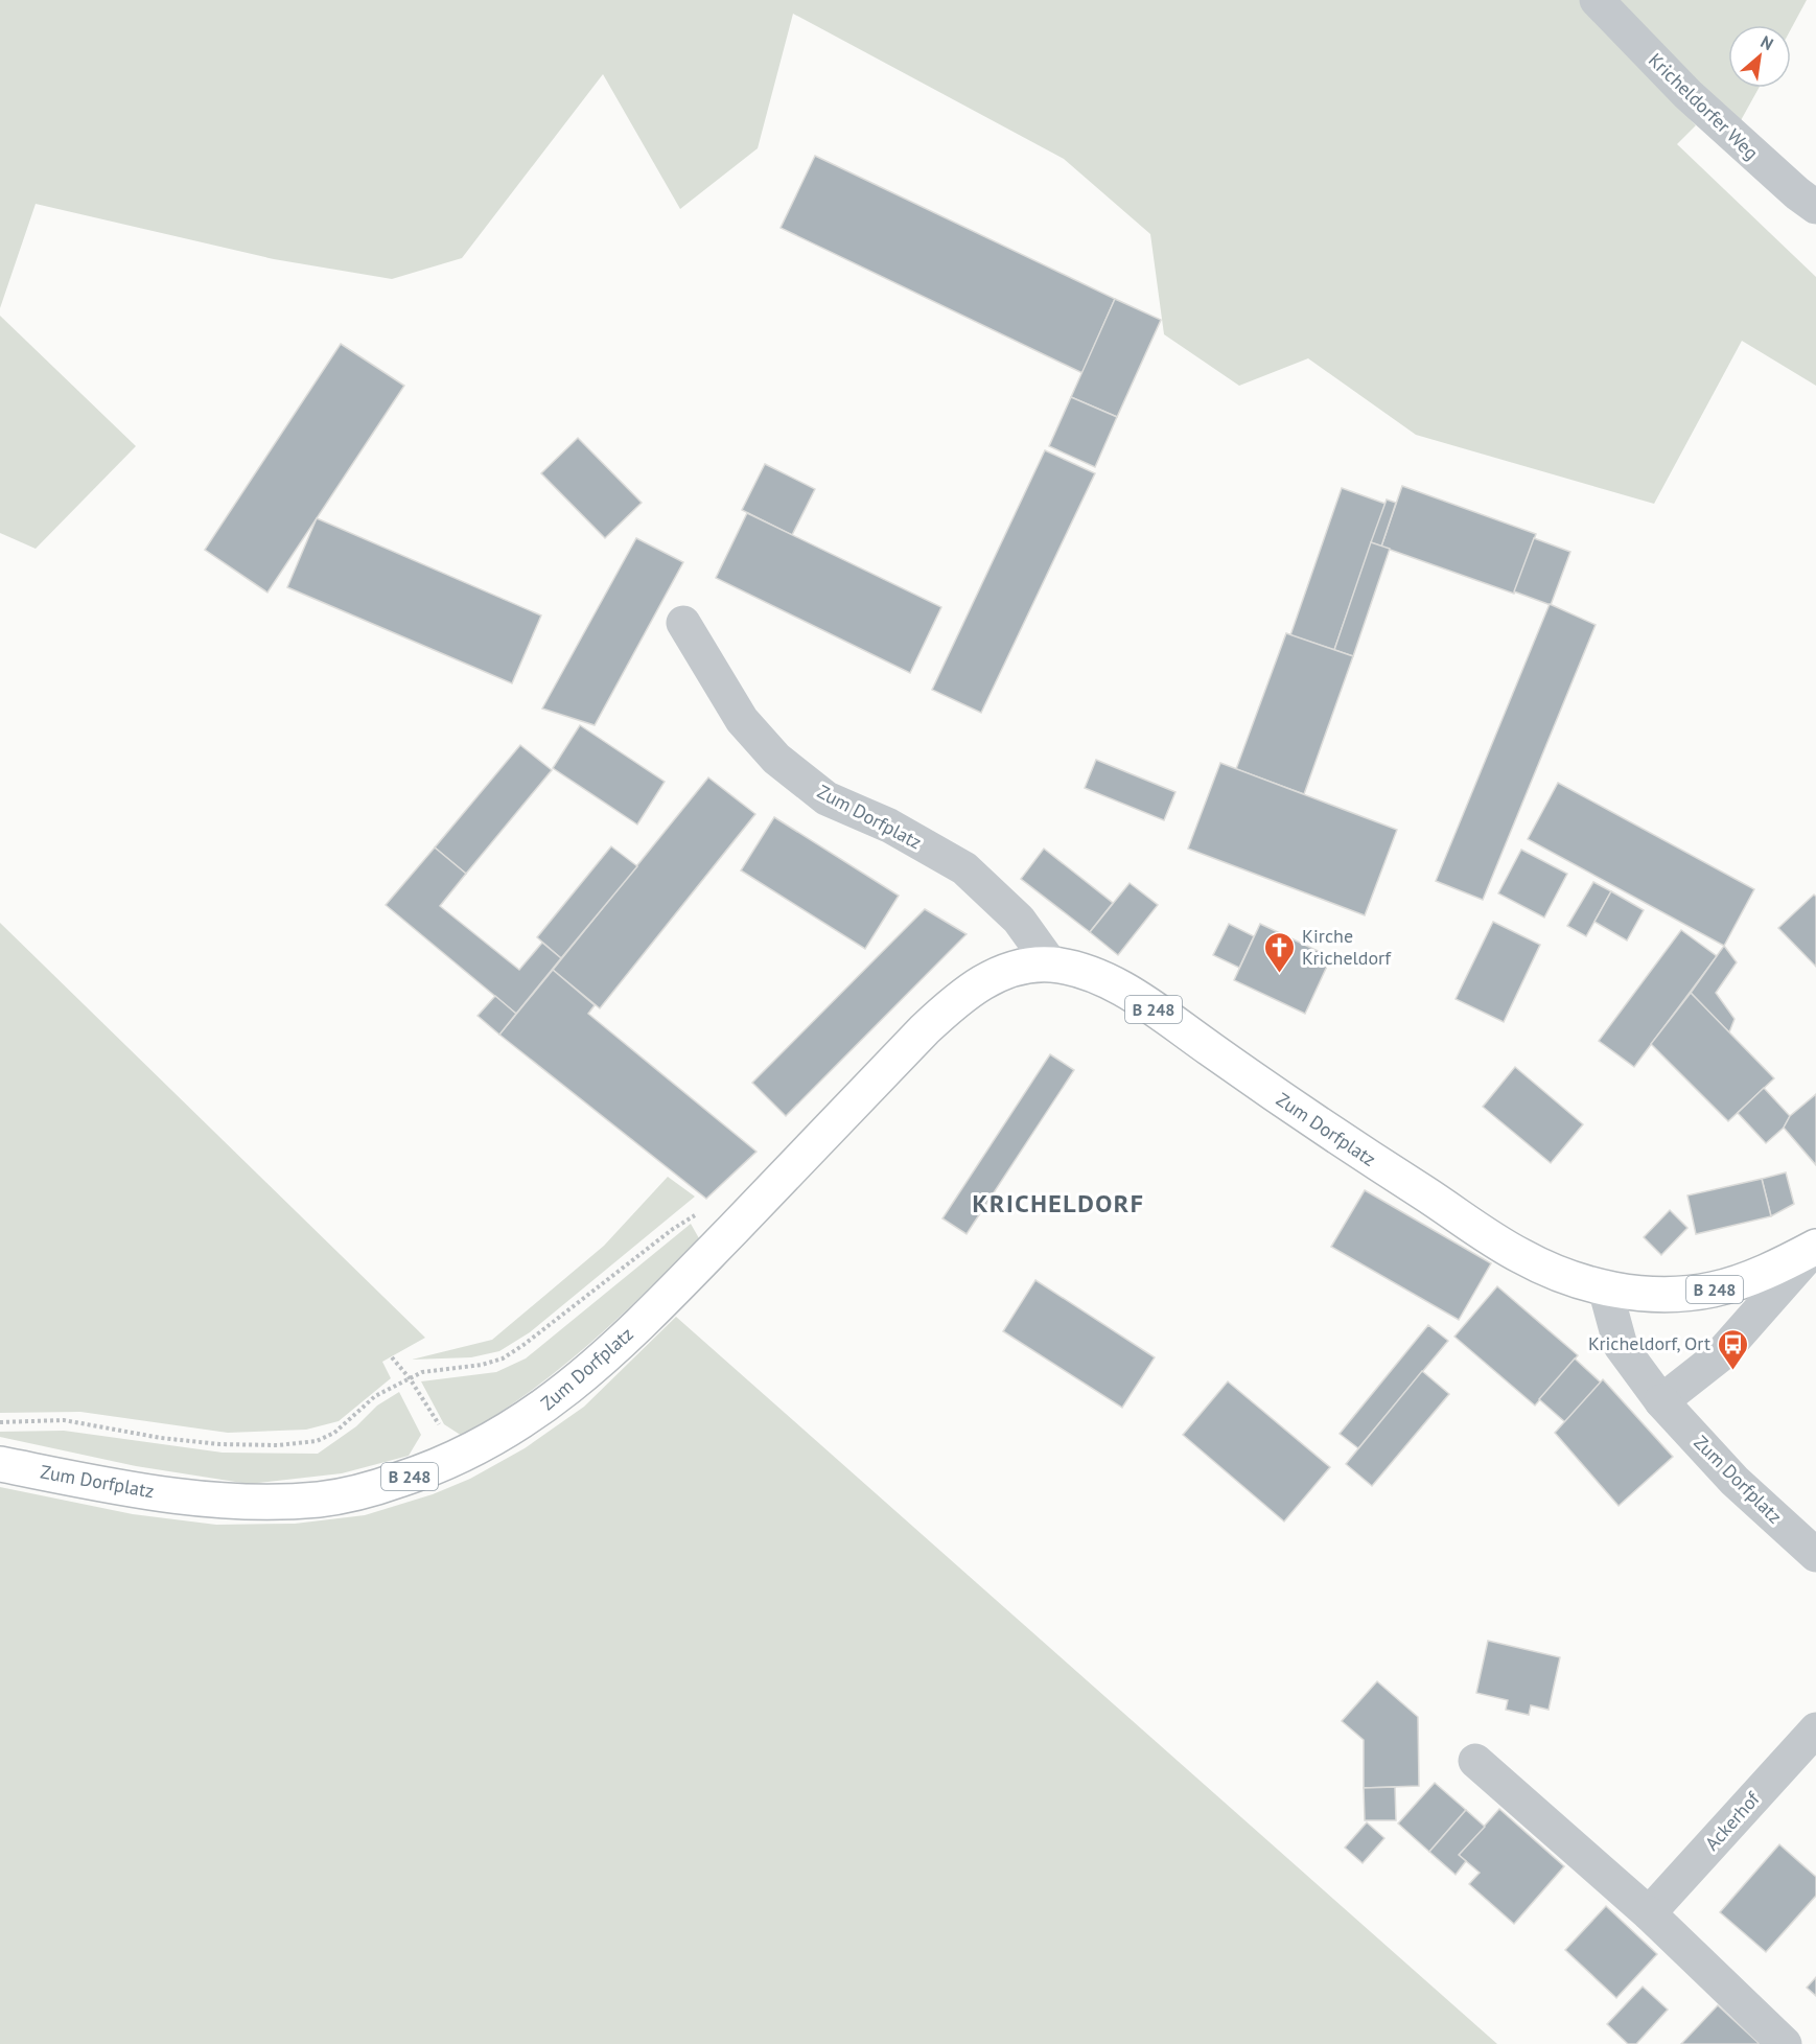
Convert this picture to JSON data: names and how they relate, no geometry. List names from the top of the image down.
{
  "streets": {
    "main road": ["Zum Dorfplatz", "B 248"],
    "street": ["Kricheldorfer Weg", "Ackerhof"]
  },
  "districts": ["KRICHELDORF"],
  "places": {
    "church": ["Kirche Kricheldorf"],
    "bus stop": ["Kricheldorf, Ort"]
  },
  "north": "top right"
}
